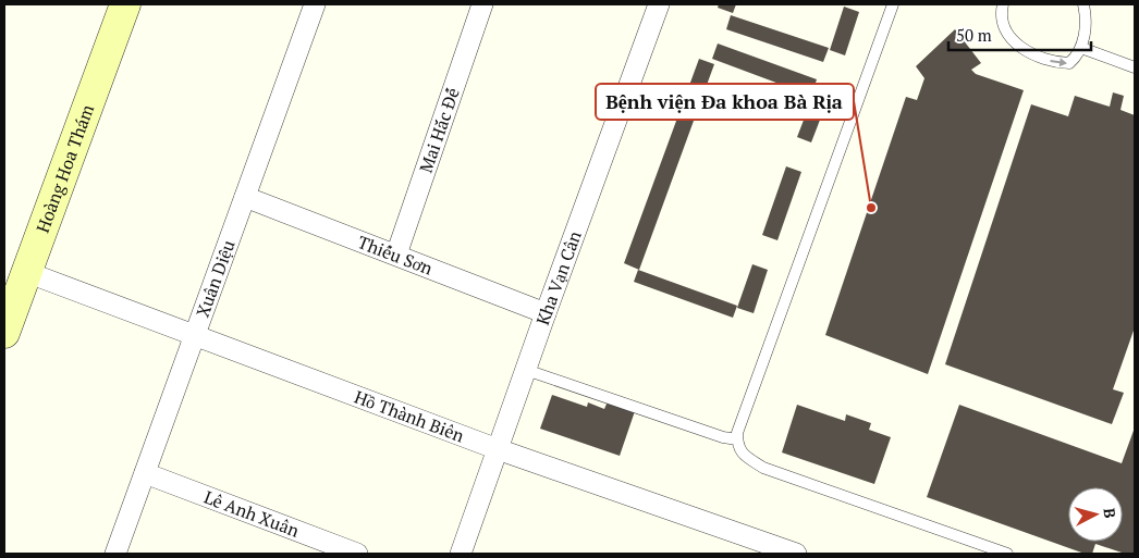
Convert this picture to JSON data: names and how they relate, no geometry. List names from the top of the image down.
{
  "streets": {
    "street": [
      "Mai Hắc Đế",
      "Hoàng Hoa Thám",
      "Thiếu Sơn",
      "Xuân Diệu",
      "Kha Vạn Cân",
      "Hồ Thành Biên",
      "Lê Anh Xuân"
    ]
  },
  "crossings": [
    ["Mai Hắc Đế", "Thiếu Sơn"],
    ["Hoàng Hoa Thám", "Hồ Thành Biên"],
    ["Thiếu Sơn", "Xuân Diệu"],
    ["Thiếu Sơn", "Kha Vạn Cân"],
    ["Xuân Diệu", "Hồ Thành Biên"],
    ["Xuân Diệu", "Lê Anh Xuân"],
    ["Kha Vạn Cân", "Hồ Thành Biên"]
  ],
  "places": ["Bệnh viện Đa khoa Bà Rịa"],
  "scale_bar": "50 m",
  "north": "right"
}
